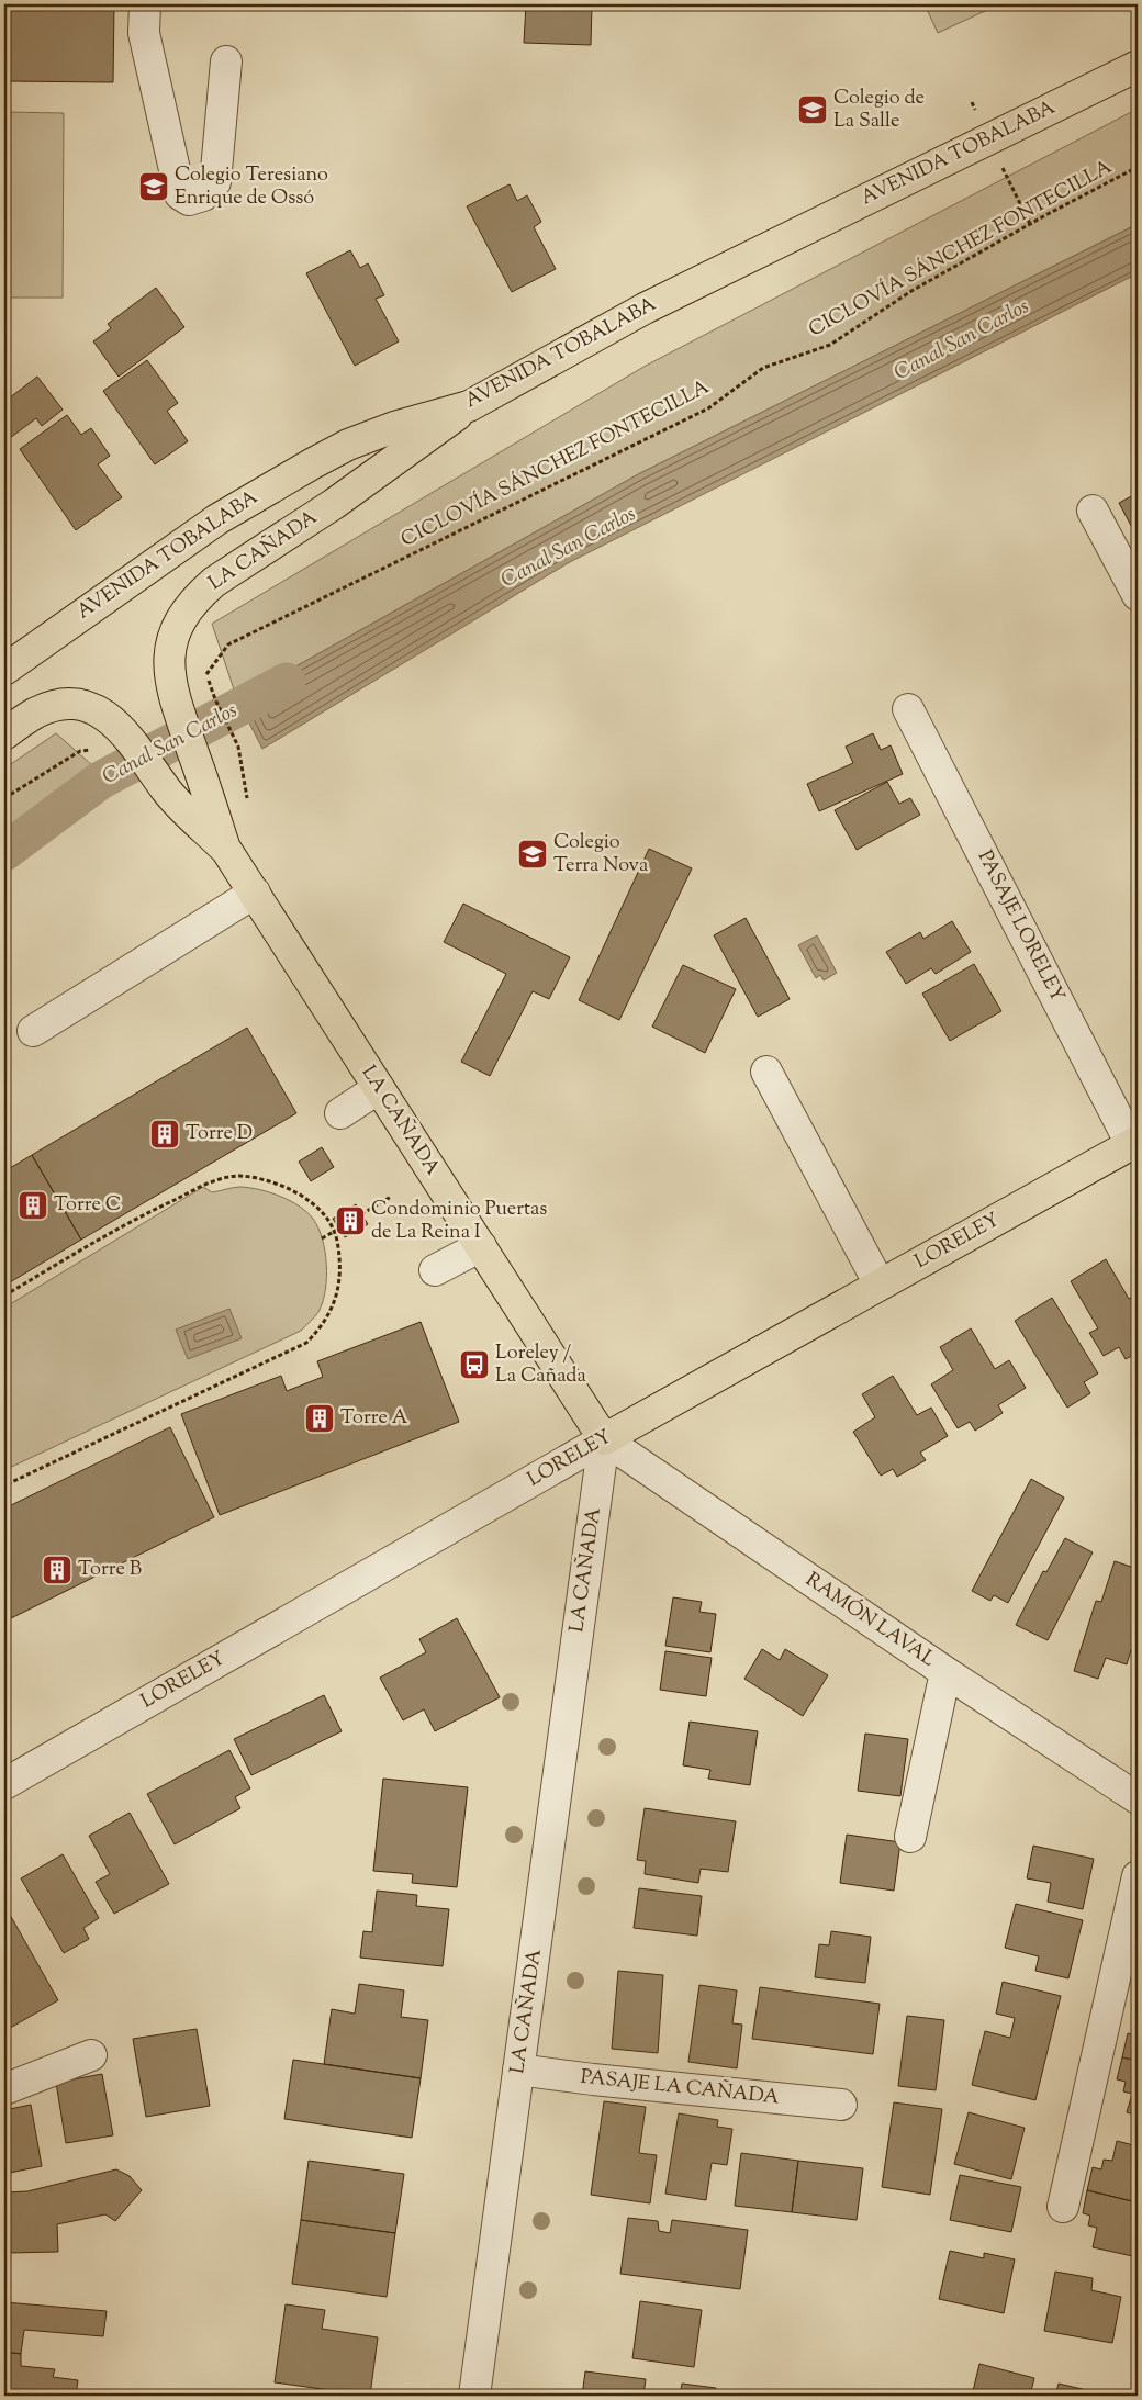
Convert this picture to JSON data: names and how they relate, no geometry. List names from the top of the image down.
{
  "streets": {
    "main road": ["AVENIDA TOBALABA", "LA CAÑADA", "LORELEY"],
    "street": ["PASAJE LORELEY", "RAMÓN LAVAL", "PASAJE LA CAÑADA"],
    "path": ["CICLOVÍA SÁNCHEZ FONTECILLA"]
  },
  "crossings": [
    ["AVENIDA TOBALABA", "LA CAÑADA"],
    ["LA CAÑADA", "LORELEY"],
    ["LA CAÑADA", "RAMÓN LAVAL"],
    ["LA CAÑADA", "PASAJE LA CAÑADA"],
    ["PASAJE LORELEY", "LORELEY"],
    ["LORELEY", "RAMÓN LAVAL"]
  ],
  "water": ["Canal San Carlos"],
  "places": {
    "school or university": ["Colegio de La Salle", "Colegio Teresiano Enrique de Ossó", "Colegio Terra Nova"],
    "building": [
      "Torre D",
      "Torre C",
      "Condominio Puertas de La Reina I",
      "Torre A",
      "Torre B"
    ],
    "bus stop": ["Loreley / La Cañada"]
  }
}
